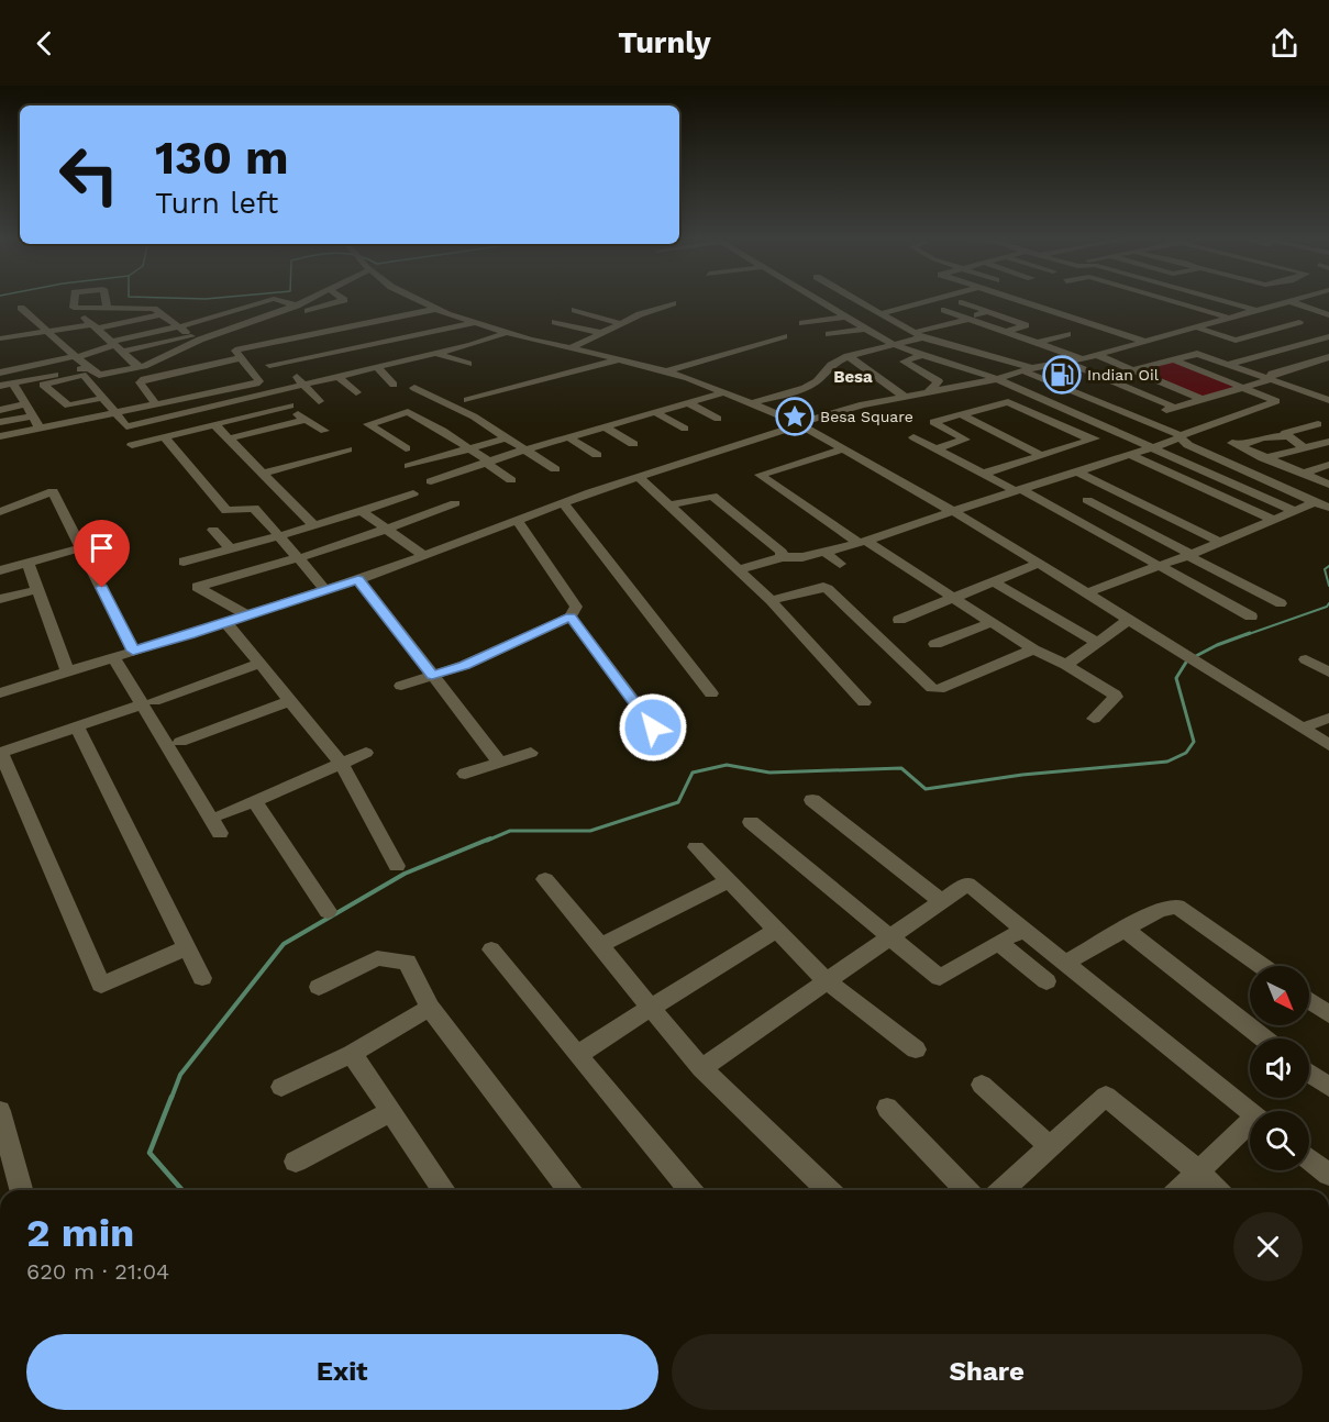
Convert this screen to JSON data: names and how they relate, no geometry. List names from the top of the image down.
{
  "districts": ["Besa"],
  "places": {
    "fuel station": ["Indian Oil"],
    "place": ["Besa Square"]
  },
  "north": "bottom right",
  "page": {
    "header": "Turnly",
    "turn": ["130 m", "Turn left"],
    "heading": ["2 min", "620 m · 21:04"],
    "buttons": ["Exit", "Share"]
  }
}
